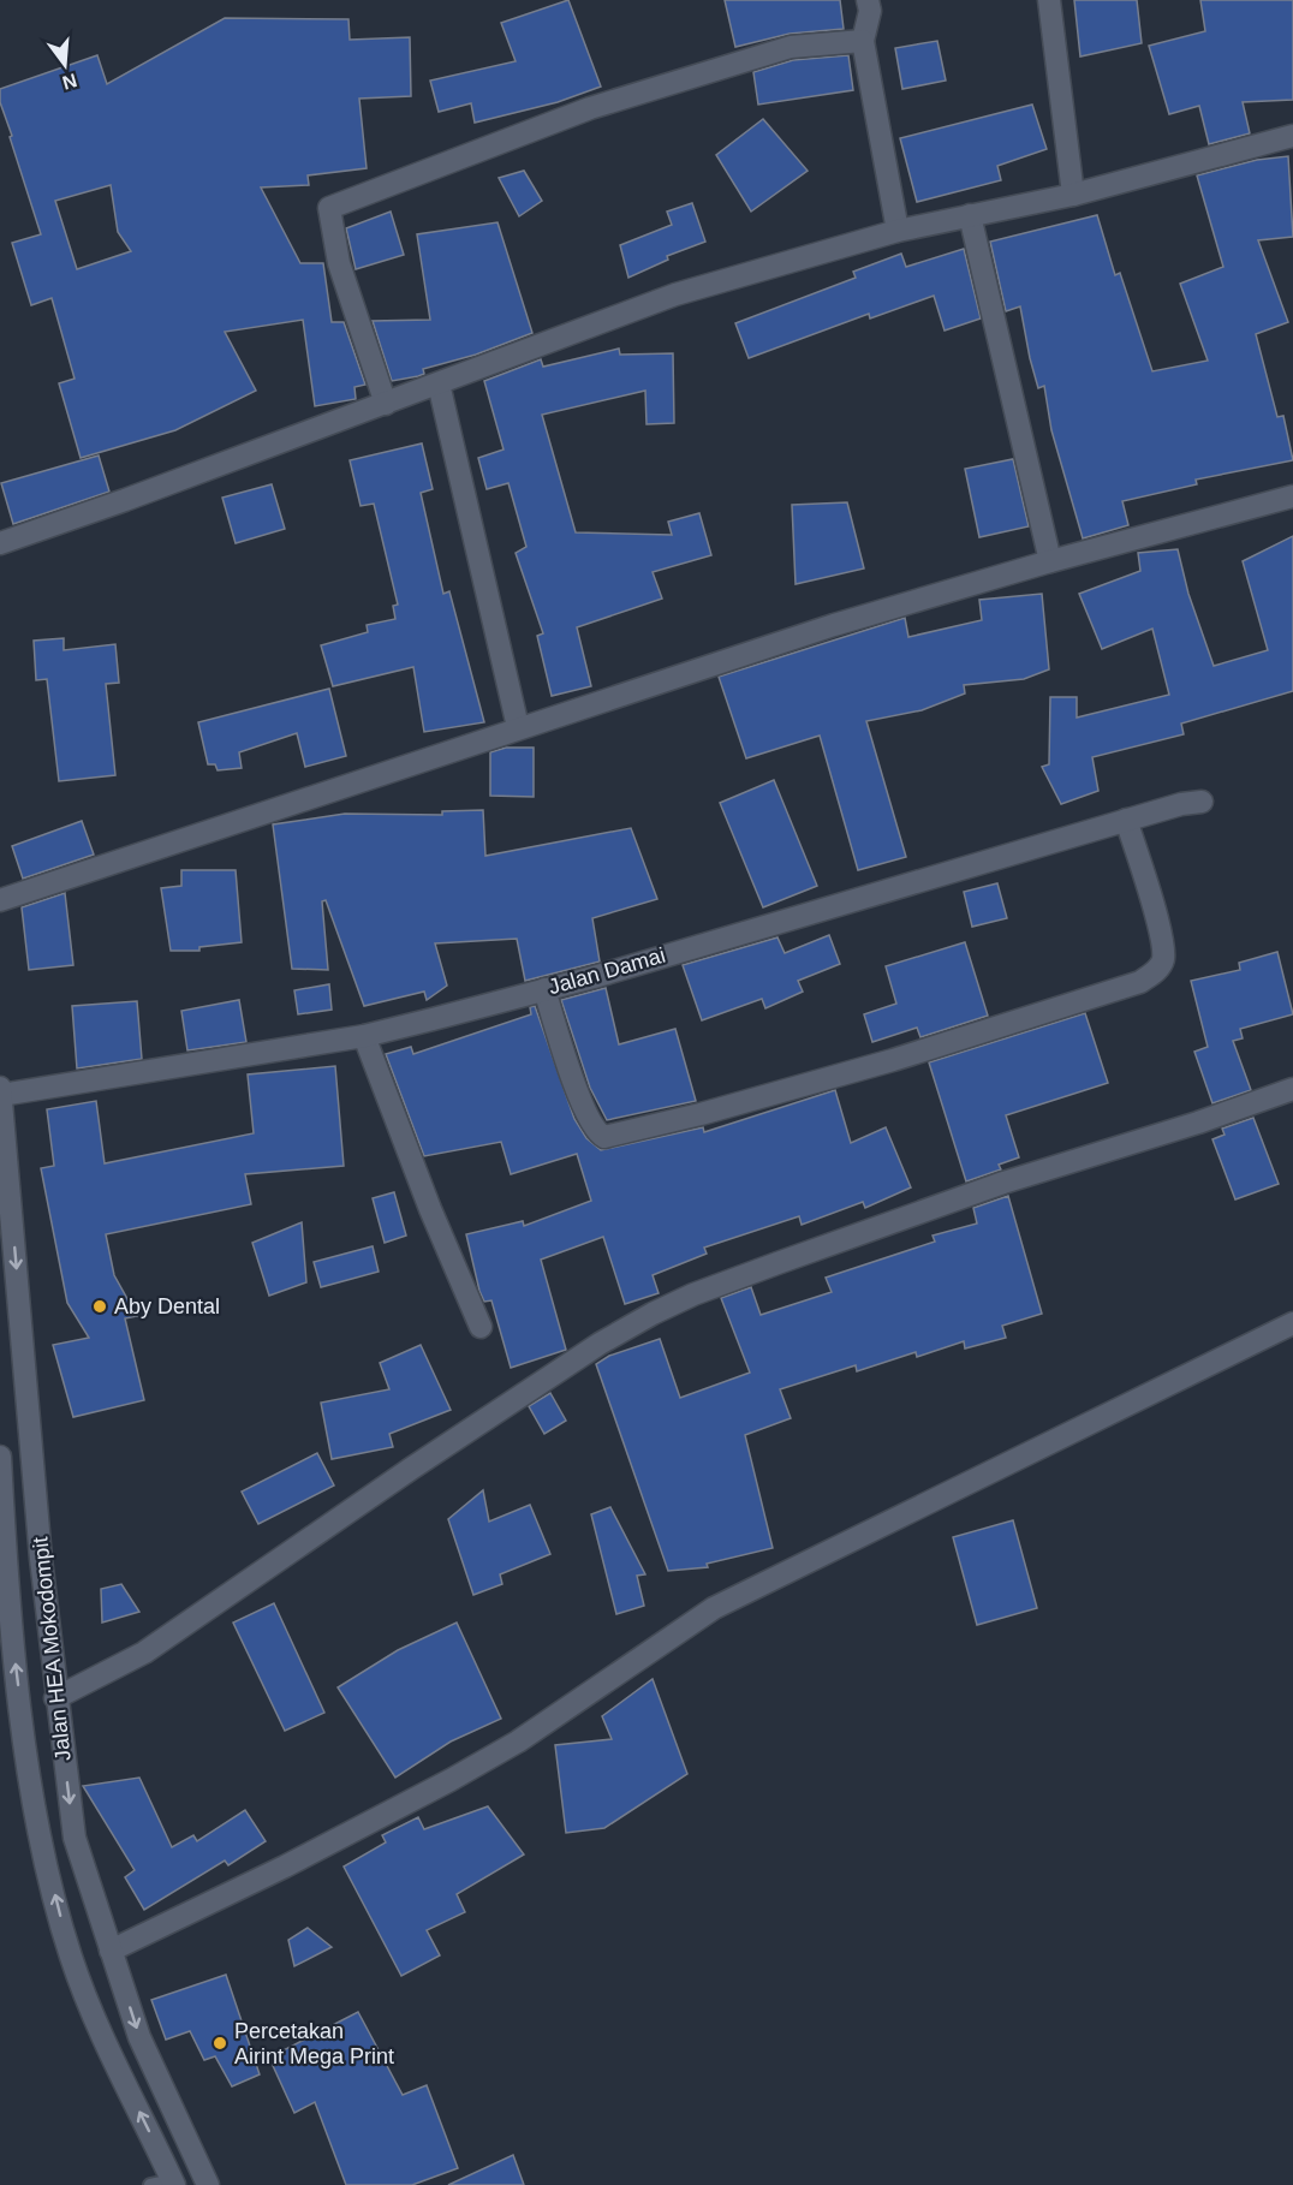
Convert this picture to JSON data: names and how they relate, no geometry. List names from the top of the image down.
{
  "streets": {
    "street": ["Jalan Damai", "Jalan HEA Mokodompit"]
  },
  "crossings": [
    ["Jalan Damai", "Jalan HEA Mokodompit"]
  ],
  "places": ["Aby Dental", "Percetakan Airint Mega Print"],
  "north": "bottom"
}
